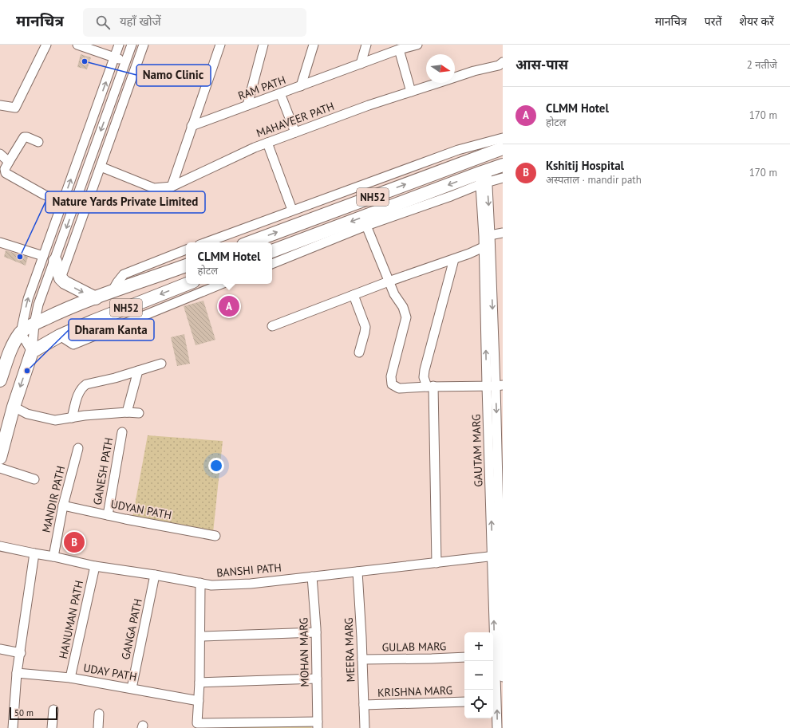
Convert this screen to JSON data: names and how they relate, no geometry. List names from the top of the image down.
{
  "streets": {
    "highway": ["NH52"],
    "street": [
      "RAM PATH",
      "MAHAVEER PATH",
      "GAUTAM MARG",
      "GANESH PATH",
      "MANDIR PATH",
      "UDYAN PATH",
      "BANSHI PATH",
      "HANUMAN PATH",
      "GANGA PATH",
      "GULAB MARG",
      "MEERA MARG",
      "MOHAN MARG",
      "UDAY PATH",
      "KRISHNA MARG"
    ]
  },
  "crossings": [
    ["NH52", "GAUTAM MARG"],
    ["GAUTAM MARG", "BANSHI PATH"],
    ["GANESH PATH", "UDYAN PATH"],
    ["MANDIR PATH", "UDYAN PATH"],
    ["MANDIR PATH", "BANSHI PATH"],
    ["BANSHI PATH", "HANUMAN PATH"],
    ["BANSHI PATH", "GANGA PATH"],
    ["BANSHI PATH", "MEERA MARG"],
    ["BANSHI PATH", "MOHAN MARG"],
    ["HANUMAN PATH", "UDAY PATH"],
    ["GANGA PATH", "UDAY PATH"],
    ["GULAB MARG", "MEERA MARG"],
    ["MEERA MARG", "KRISHNA MARG"]
  ],
  "places": ["Namo Clinic", "Nature Yards Private Limited", "Dharam Kanta"],
  "scale_bar": "50 m",
  "north": "right",
  "page": {
    "header": "मानचित्र",
    "search": "यहाँ खोजें",
    "nav": ["मानचित्र", "परतें", "शेयर करें"],
    "heading": ["आस-पास", "2 नतीजे"],
    "list": [
      {
        "mark": "A",
        "name": "CLMM Hotel",
        "note": "होटल",
        "value": "170 m"
      },
      {
        "mark": "B",
        "name": "Kshitij Hospital",
        "note": "अस्पताल · mandir path",
        "value": "170 m"
      }
    ],
    "popup": ["CLMM Hotel", "होटल"],
    "pins": ["A", "B"],
    "map_buttons": ["+", "−"],
    "scale": "50 m"
  }
}
